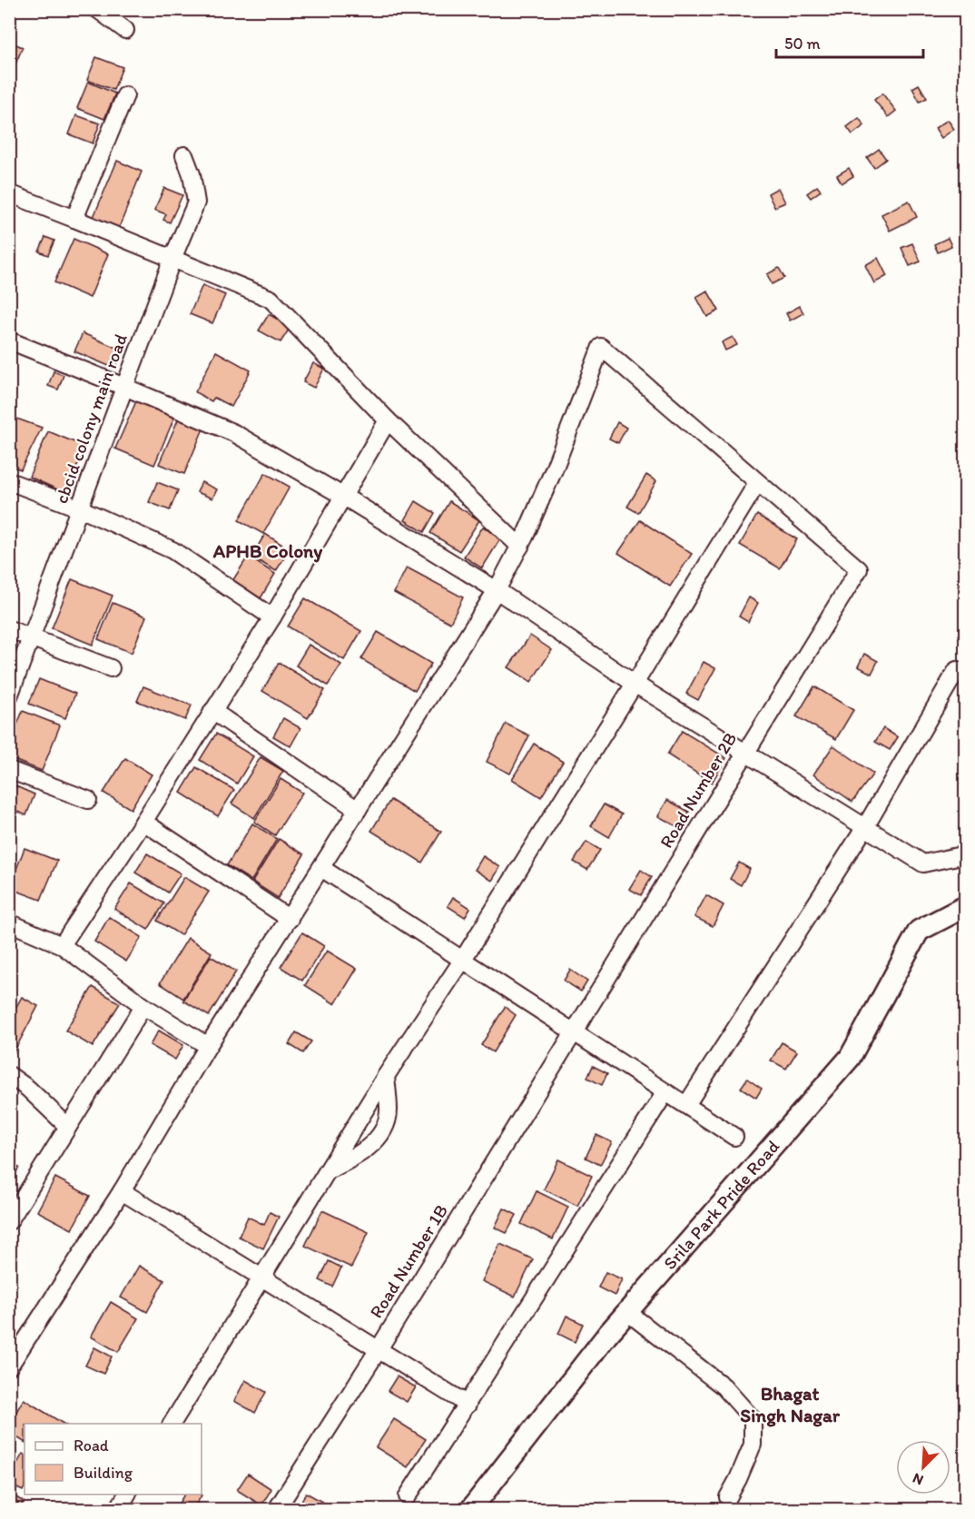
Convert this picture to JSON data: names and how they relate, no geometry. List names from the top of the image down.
{
  "streets": {
    "street": [
      "cbcid colony main road",
      "Road Number 2B",
      "Srila Park Pride Road",
      "Road Number 1B"
    ]
  },
  "crossings": [
    ["Road Number 2B", "Road Number 1B"]
  ],
  "districts": ["APHB Colony", "Bhagat Singh Nagar"],
  "legend": ["Road", "Building"],
  "scale_bar": "50 m",
  "north": "bottom left"
}
